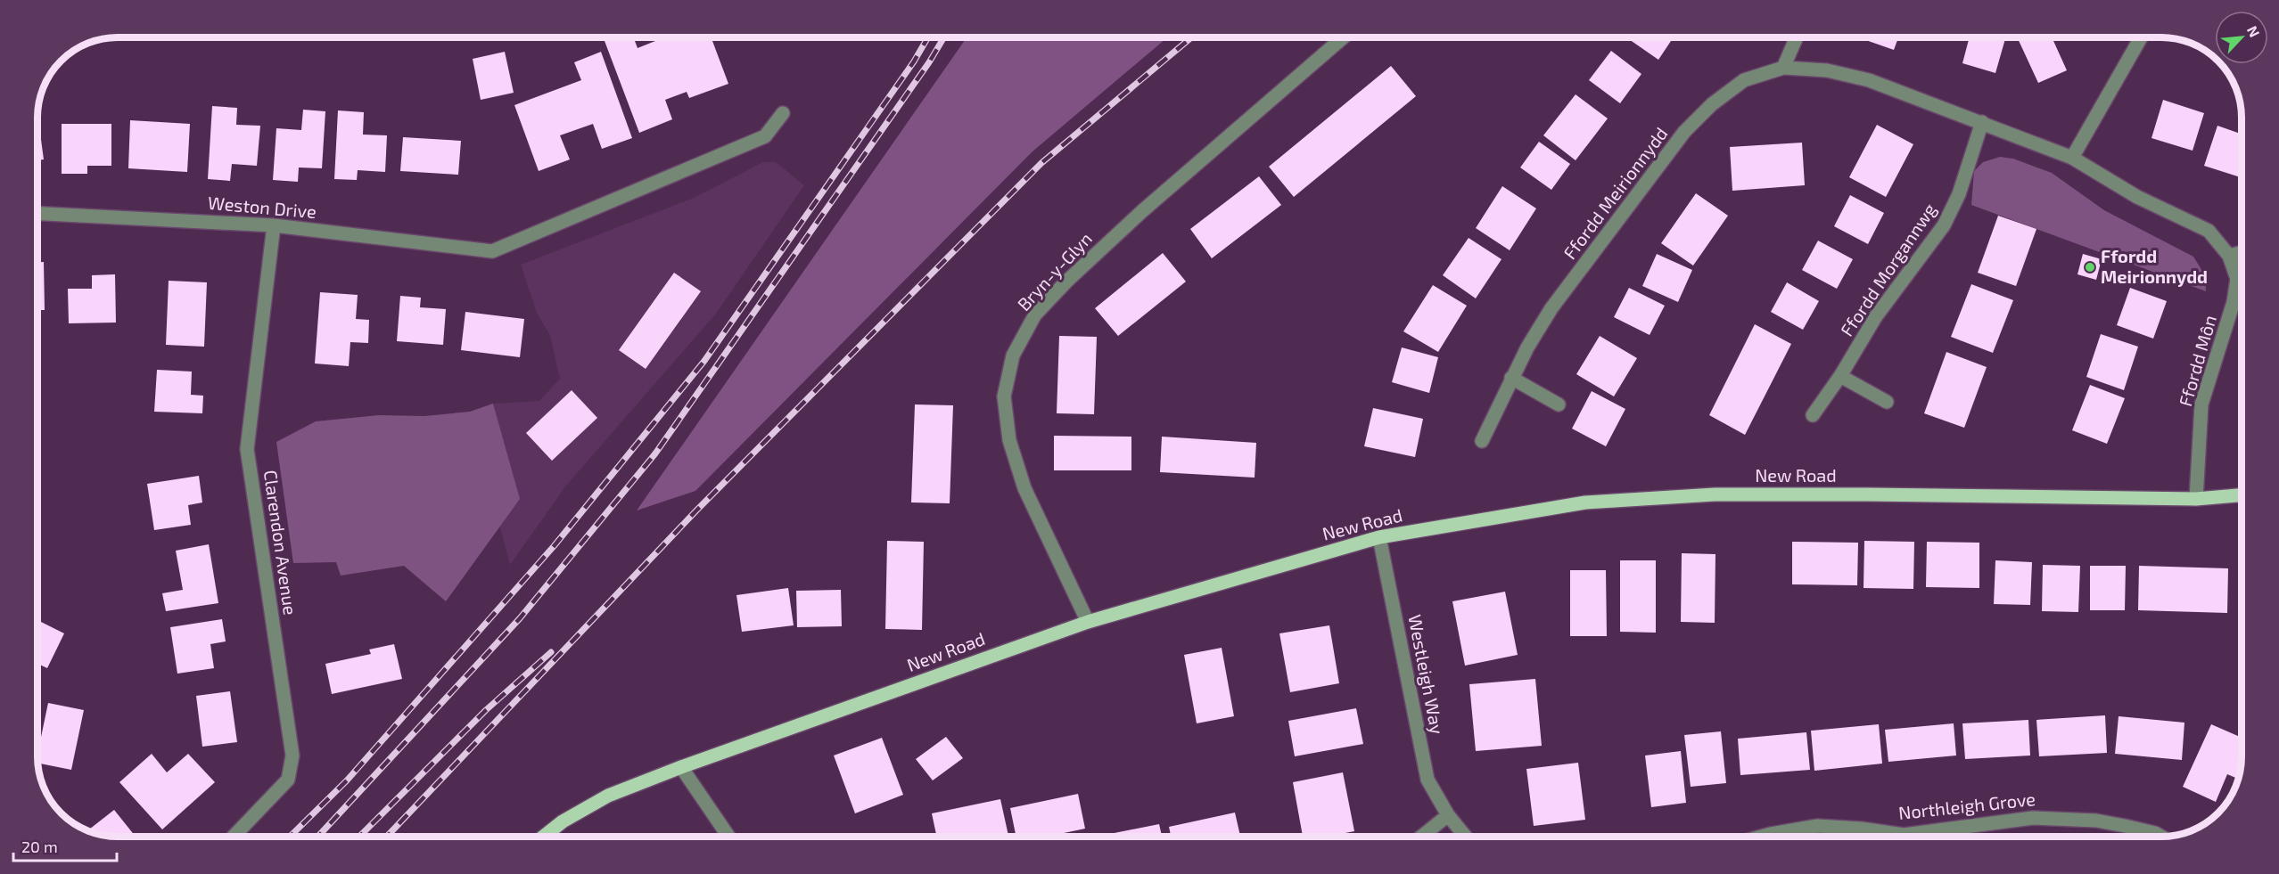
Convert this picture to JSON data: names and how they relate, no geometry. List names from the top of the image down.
{
  "streets": {
    "main road": ["New Road"],
    "street": [
      "Ffordd Meirionnydd",
      "Weston Drive",
      "Ffordd Morgannwg",
      "Bryn-y-Glyn",
      "Ffordd Môn",
      "Clarendon Avenue",
      "Westleigh Way",
      "Northleigh Grove"
    ]
  },
  "crossings": [
    ["Ffordd Meirionnydd", "Ffordd Morgannwg"],
    ["Ffordd Meirionnydd", "Ffordd Môn"],
    ["Weston Drive", "Clarendon Avenue"],
    ["Bryn-y-Glyn", "New Road"],
    ["Ffordd Môn", "New Road"],
    ["New Road", "Westleigh Way"]
  ],
  "places": ["Ffordd Meirionnydd"],
  "scale_bar": "20 m",
  "north": "top right"
}
